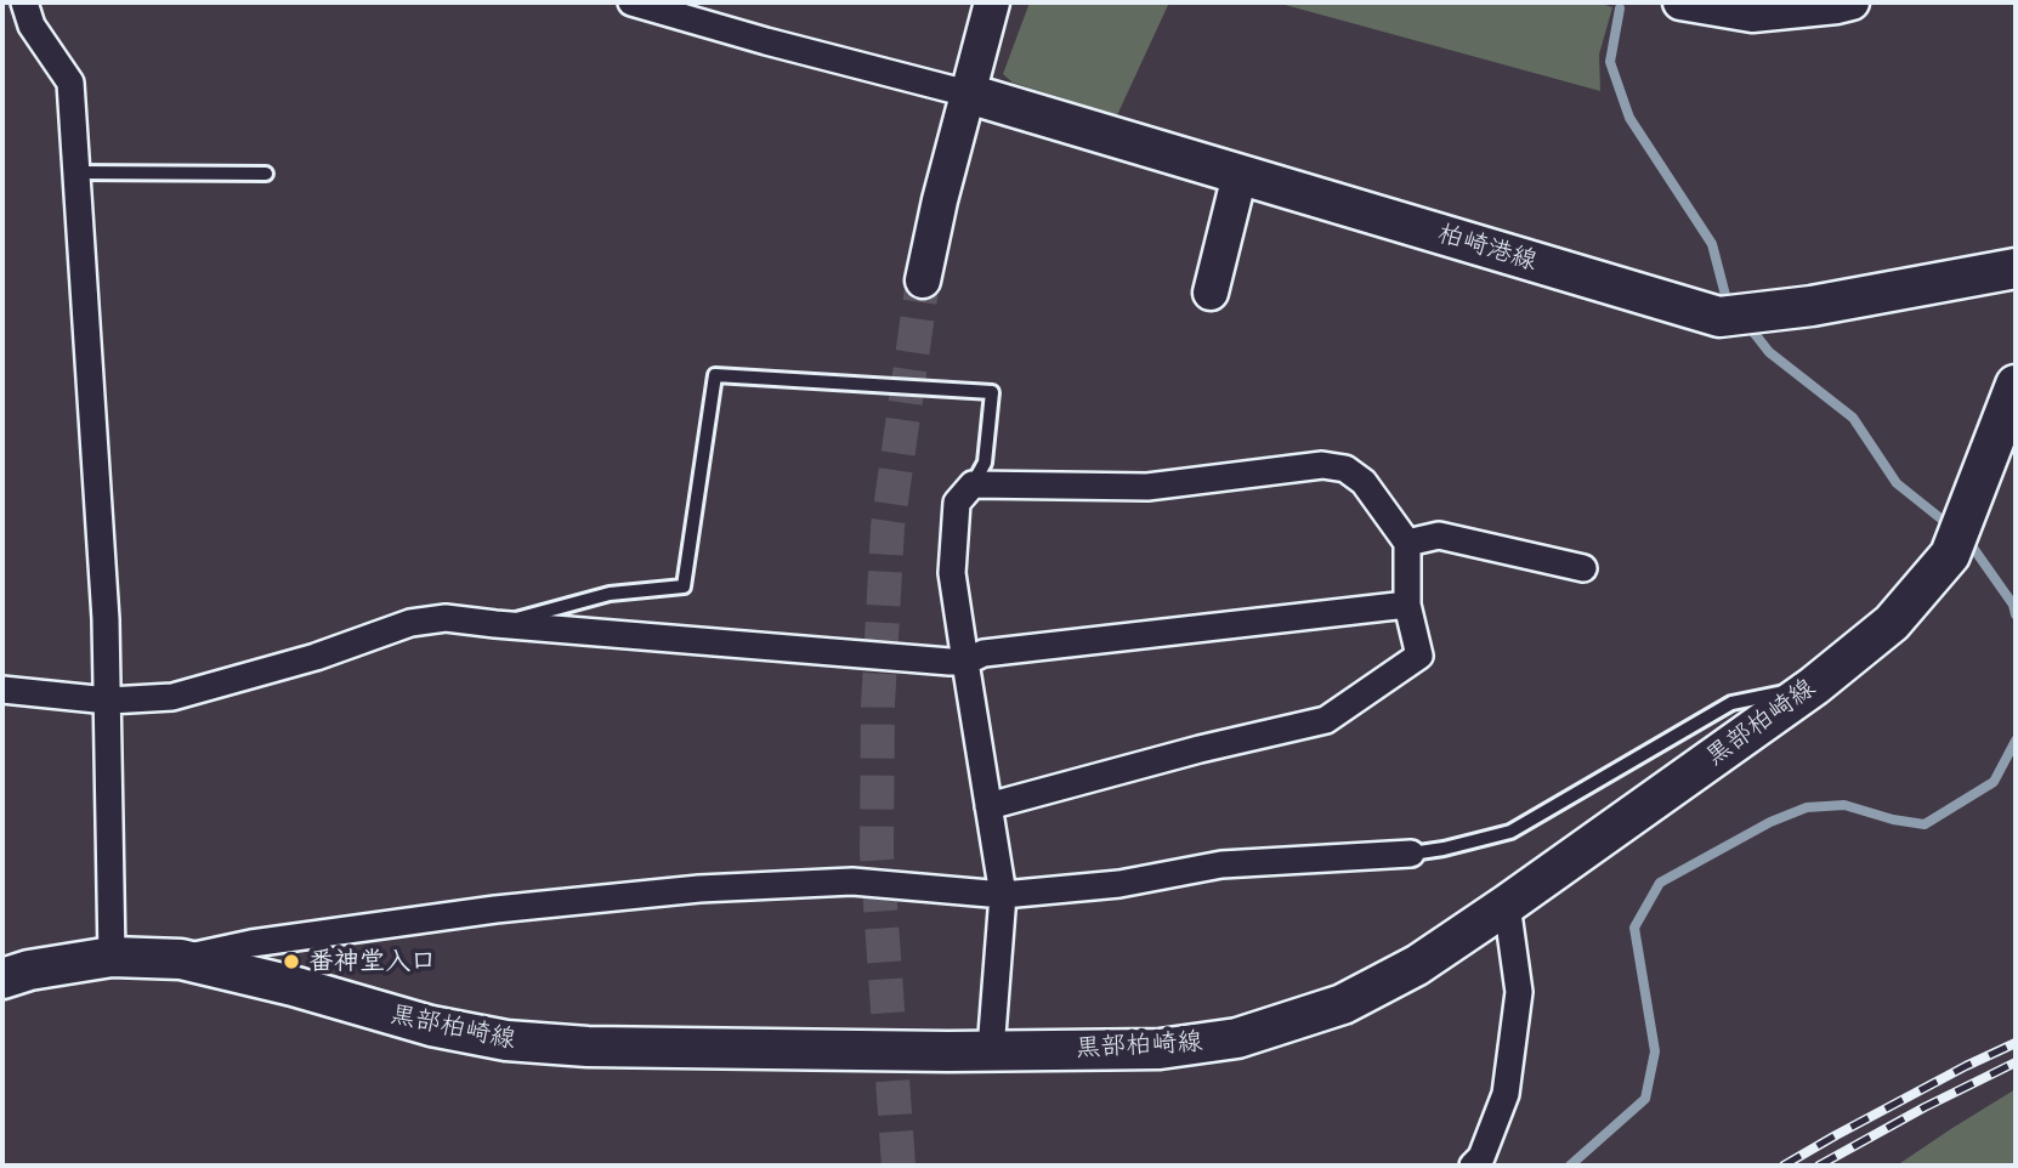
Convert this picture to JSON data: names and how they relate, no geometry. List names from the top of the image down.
{
  "streets": {
    "main road": ["柏崎港線", "黒部柏崎線"]
  },
  "places": ["番神堂入口"]
}
